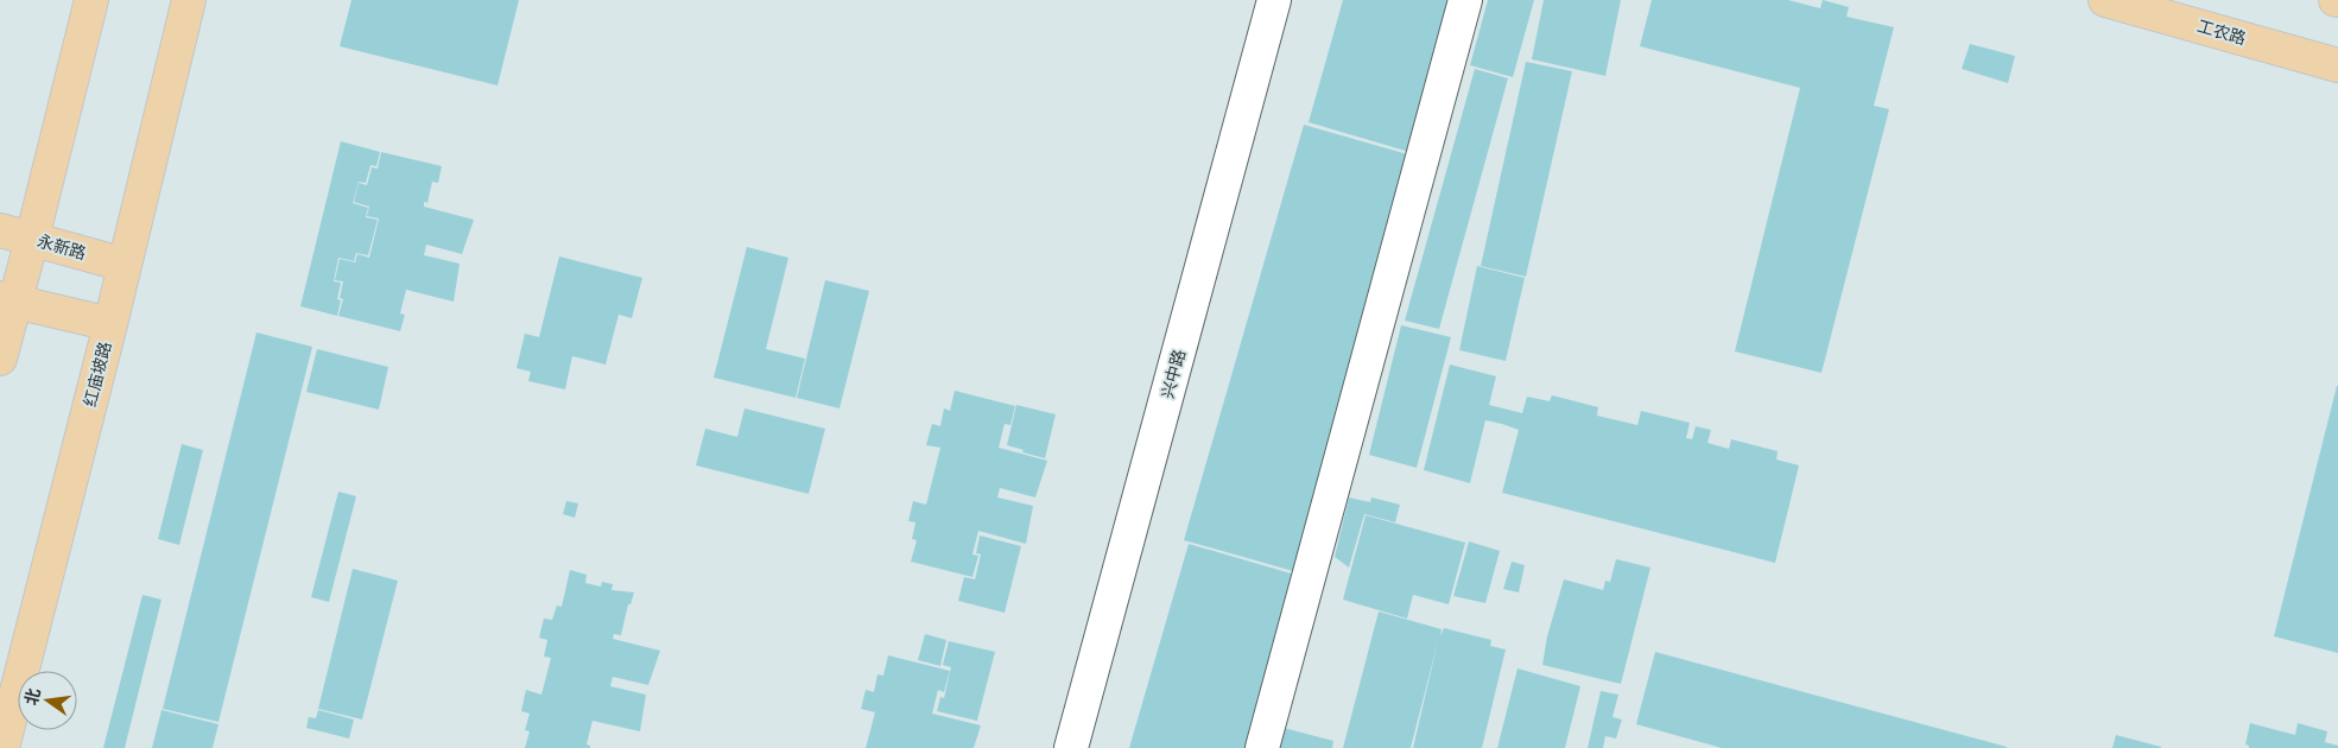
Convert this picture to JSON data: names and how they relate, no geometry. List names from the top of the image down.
{
  "streets": {
    "main road": ["工农路", "永新路", "红庙坡路"],
    "street": ["兴中路"]
  },
  "crossings": [
    ["永新路", "红庙坡路"]
  ],
  "north": "left"
}
